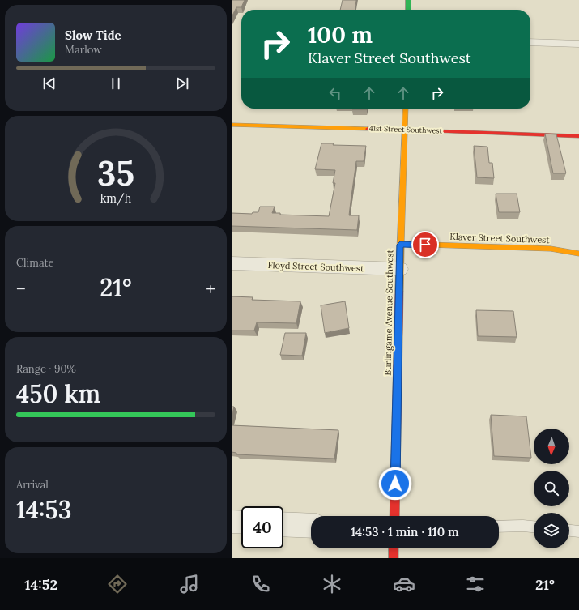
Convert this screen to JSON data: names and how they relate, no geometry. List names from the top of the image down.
{
  "streets": {
    "street": [
      "41st Street Southwest",
      "Klaver Street Southwest",
      "Floyd Street Southwest",
      "Burlingame Avenue Southwest"
    ]
  },
  "crossings": [
    ["41st Street Southwest", "Burlingame Avenue Southwest"],
    ["Klaver Street Southwest", "Burlingame Avenue Southwest"],
    ["Floyd Street Southwest", "Burlingame Avenue Southwest"]
  ],
  "north": "bottom",
  "page": {
    "turn": ["100 m", "Klaver Street Southwest"],
    "song": ["Slow Tide", "Marlow"],
    "tile": [
      "Climate",
      ["Range · 90%", "450 km"],
      ["Arrival", "14:53"]
    ],
    "heat": ["−", "21°", "+"],
    "limit": "40",
    "trip": "14:53 · 1 min · 110 m",
    "tabs": ["14:52", "21°"],
    "gauge": ["35", "km/h"]
  }
}
